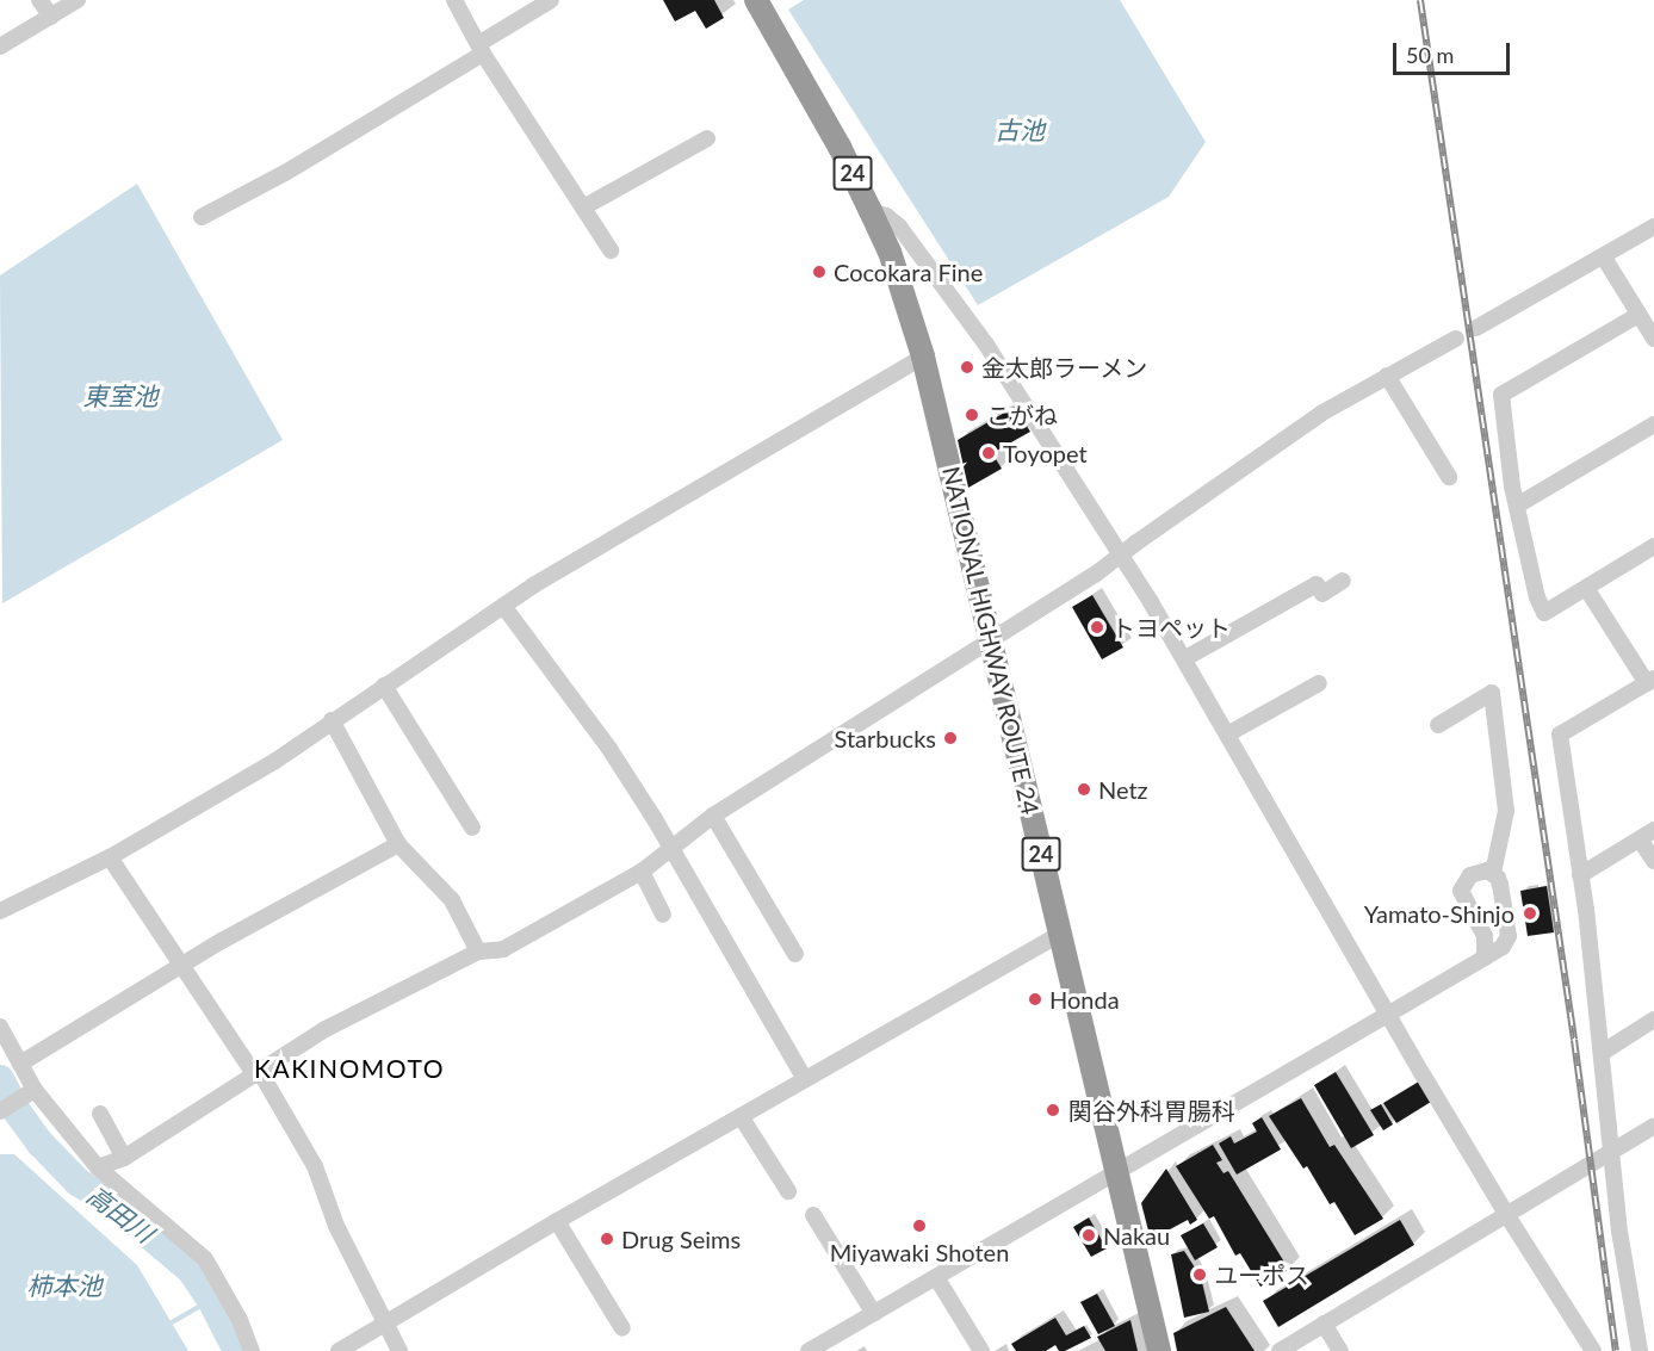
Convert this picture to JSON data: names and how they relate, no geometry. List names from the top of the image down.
{
  "streets": {
    "highway": ["24", "NATIONAL HIGHWAY ROUTE 24"]
  },
  "districts": ["KAKINOMOTO"],
  "water": [
    "古池",
    "東室池",
    "高田川",
    "柿本池"
  ],
  "places": [
    "Cocokara Fine",
    "金太郎ラーメン",
    "こがね",
    "Toyopet",
    "トヨペット",
    "Starbucks",
    "Netz",
    "Yamato-Shinjo",
    "Honda",
    "関谷外科胃腸科",
    "Miyawaki Shoten",
    "Nakau",
    "Drug Seims",
    "ユーポス"
  ],
  "scale_bar": "50 m"
}
